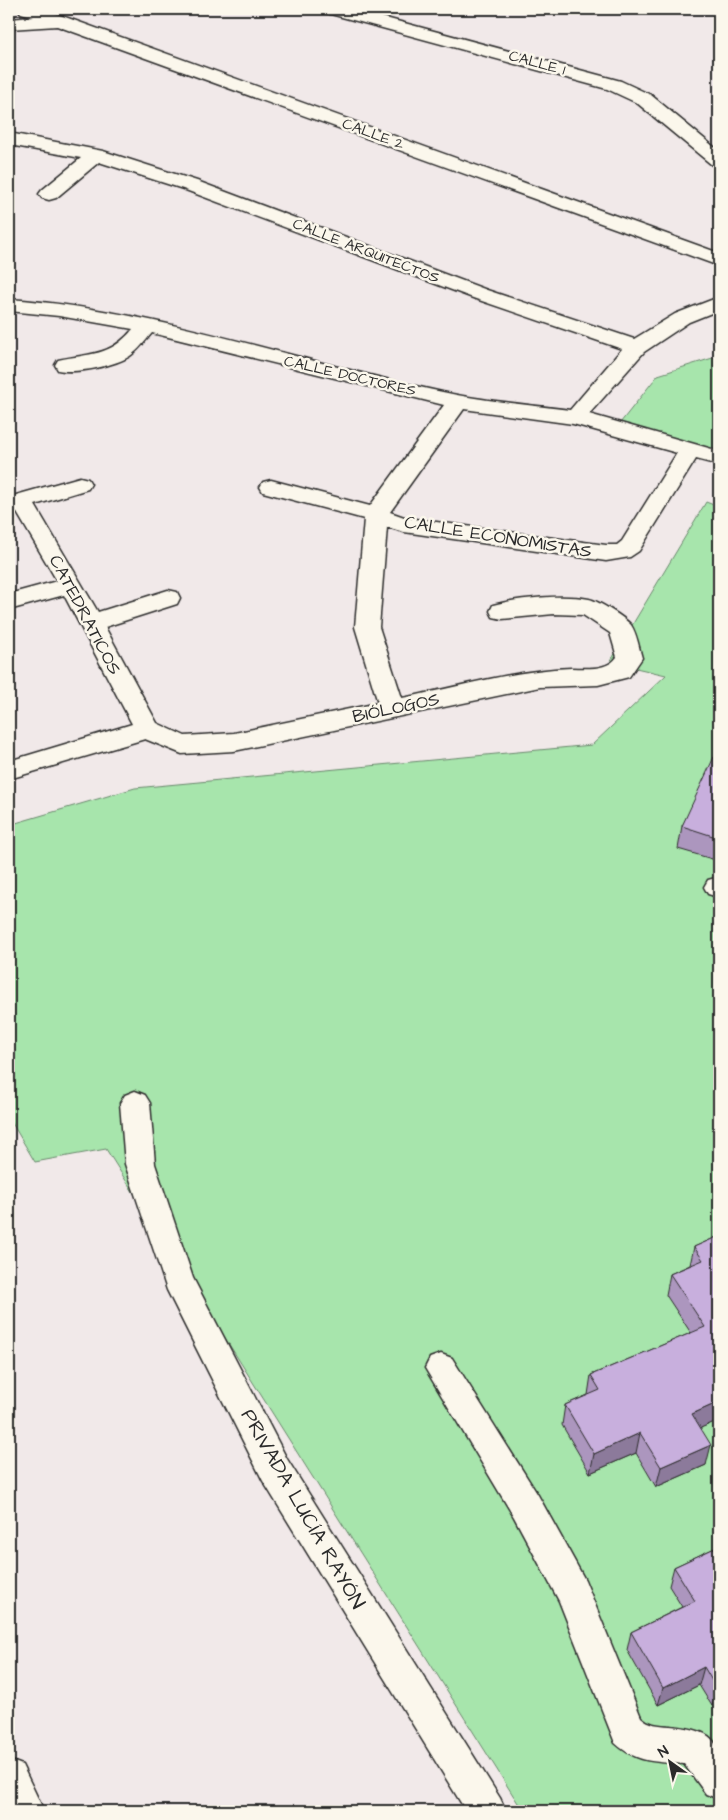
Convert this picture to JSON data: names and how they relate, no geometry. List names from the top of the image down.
{
  "streets": {
    "street": [
      "CALLE 1",
      "CALLE 2",
      "CALLE ARQUITECTOS",
      "CALLE DOCTORES",
      "CALLE ECONOMISTAS",
      "CATEDRATICOS",
      "BIÓLOGOS",
      "PRIVADA LUCÍA RAYÓN"
    ]
  },
  "crossings": [
    ["CALLE DOCTORES", "CALLE ECONOMISTAS"],
    ["CATEDRATICOS", "BIÓLOGOS"]
  ],
  "north": "top left"
}
